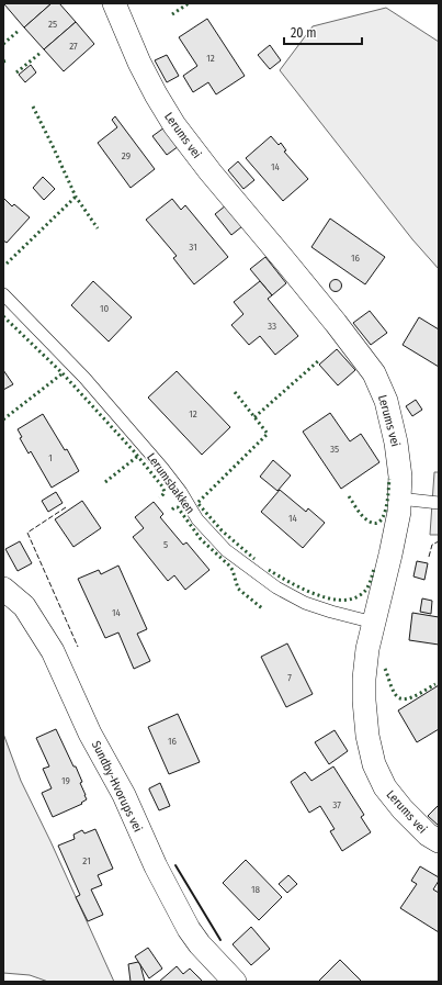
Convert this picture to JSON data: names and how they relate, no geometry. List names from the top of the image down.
{
  "streets": {
    "street": ["Lerums vei", "Sundby-Hvorups vei"],
    "lane": ["Lerumsbakken"]
  },
  "crossings": [
    ["Lerums vei", "Lerumsbakken"]
  ],
  "house_numbers": [
    "25",
    "27",
    "12",
    "29",
    "14",
    "31",
    "16",
    "10",
    "33",
    "12",
    "35",
    "1",
    "14",
    "5",
    "14",
    "7",
    "16",
    "19",
    "37",
    "21",
    "18"
  ],
  "scale_bar": "20 m"
}
